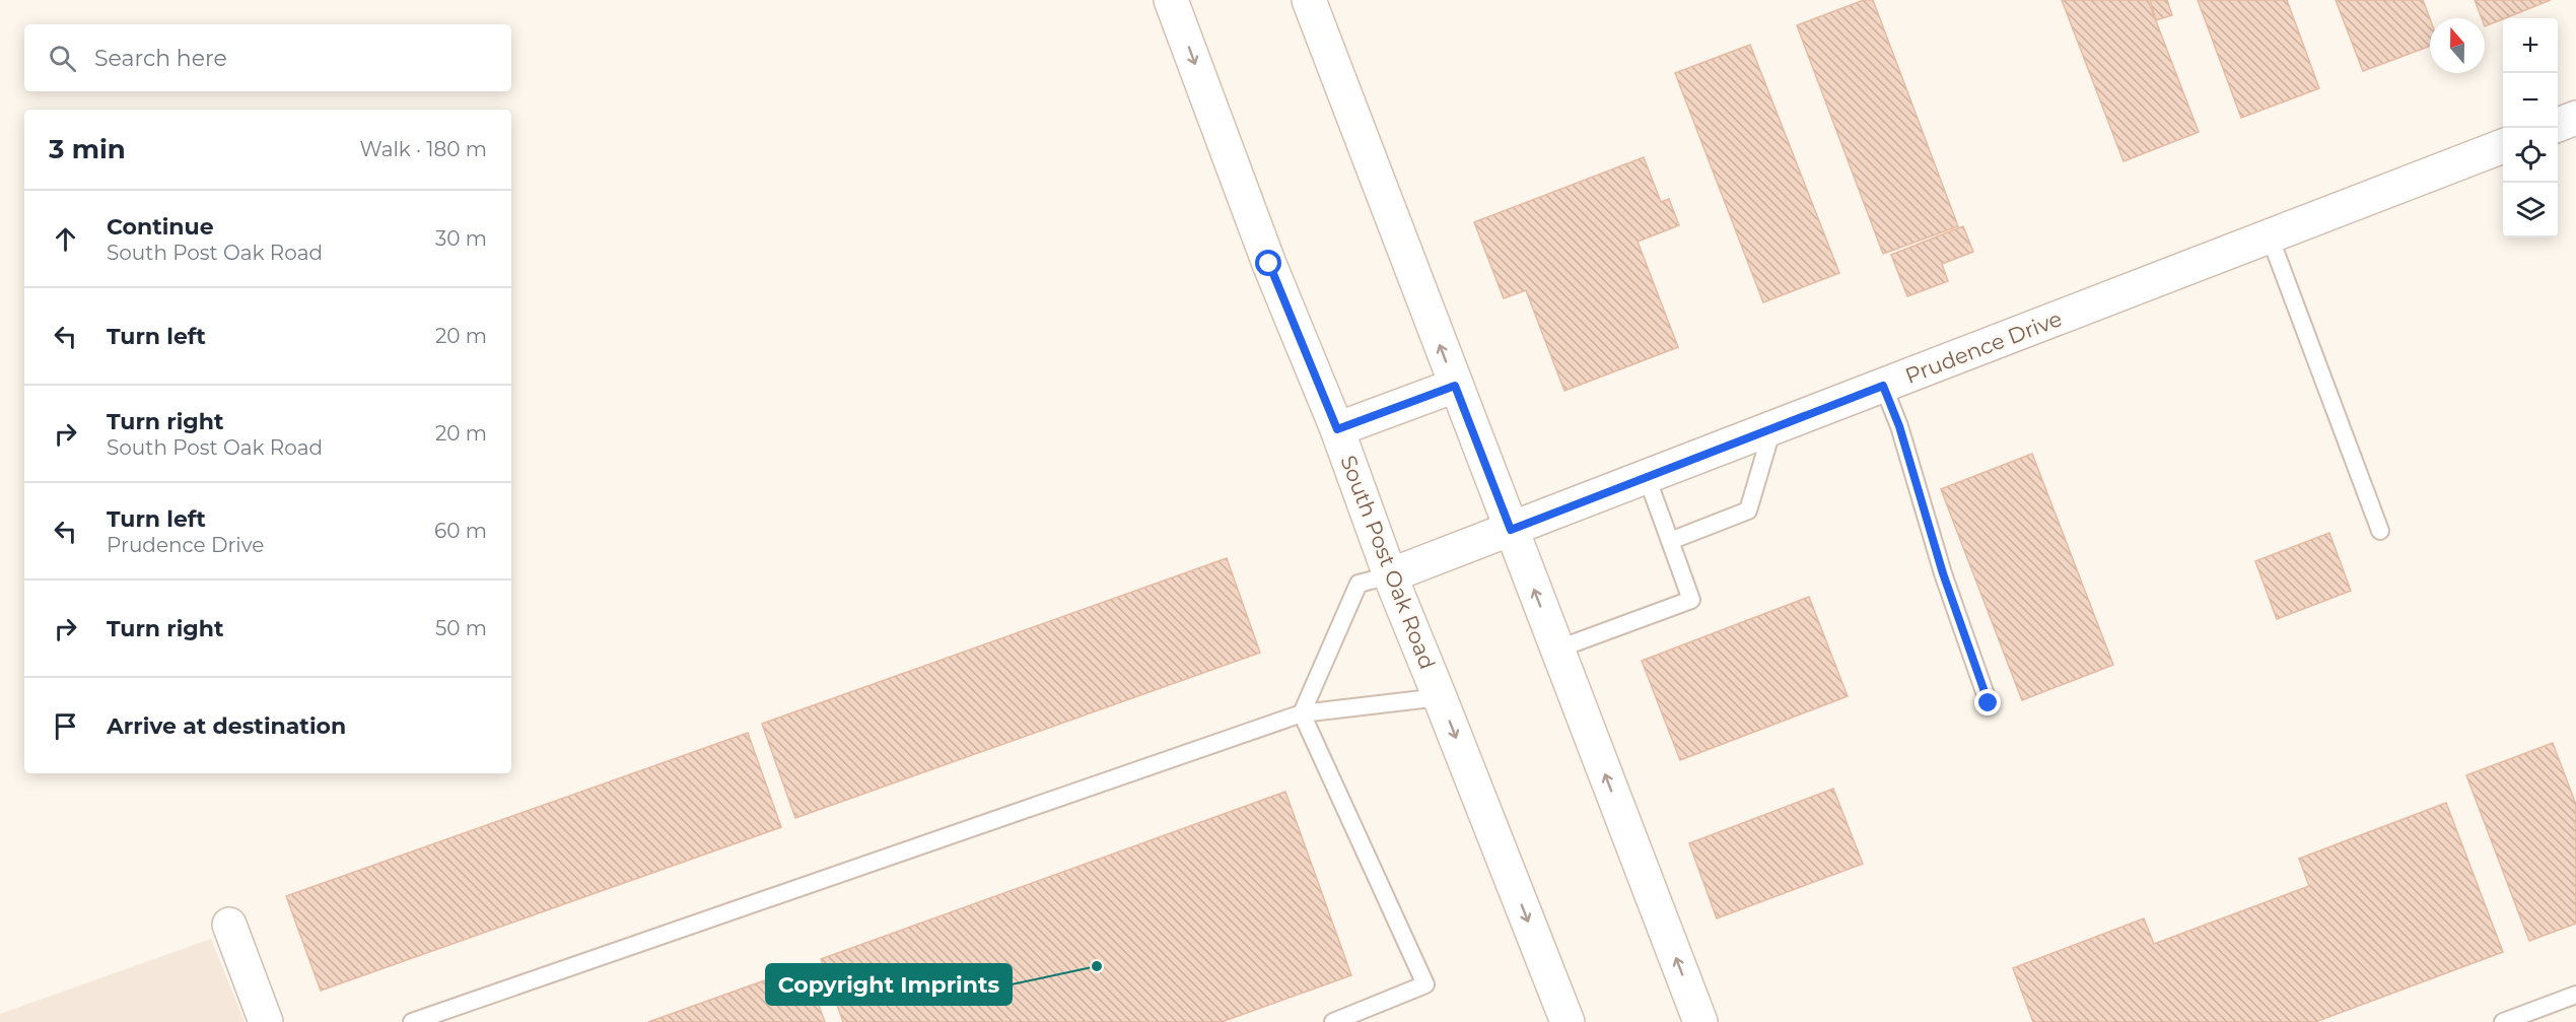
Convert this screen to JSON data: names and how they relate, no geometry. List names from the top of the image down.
{
  "streets": {
    "main road": ["Prudence Drive", "South Post Oak Road"]
  },
  "crossings": [
    ["Prudence Drive", "South Post Oak Road"]
  ],
  "places": ["Copyright Imprints"],
  "north": "top",
  "page": {
    "map_buttons": ["+", "−"],
    "search": "Search here",
    "heading": ["3 min", "Walk · 180 m"],
    "list": [
      ["Continue", "South Post Oak Road", "30 m"],
      ["Turn left", "20 m"],
      ["Turn right", "South Post Oak Road", "20 m"],
      ["Turn left", "Prudence Drive", "60 m"],
      ["Turn right", "50 m"],
      "Arrive at destination"
    ]
  }
}
